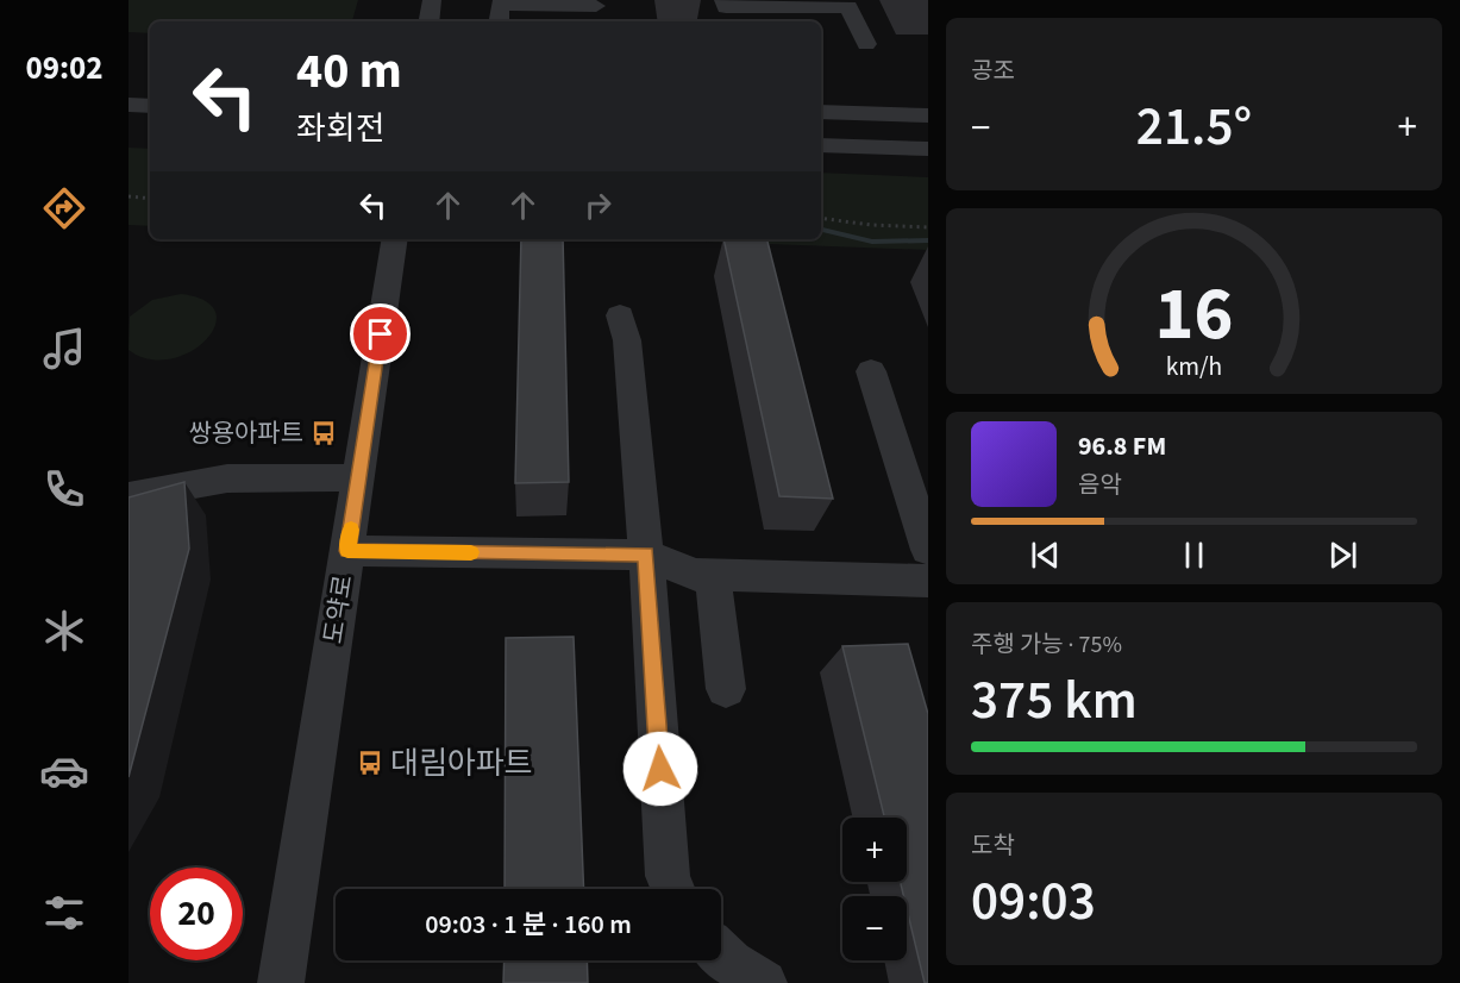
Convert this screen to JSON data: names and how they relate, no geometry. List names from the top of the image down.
{
  "streets": {
    "street": ["도약로"]
  },
  "places": {
    "bus stop": ["쌍용아파트", "대림아파트"]
  },
  "page": {
    "tabs": "09:02",
    "tile": [
      "공조",
      ["주행 가능 · 75%", "375 km"],
      ["도착", "09:03"]
    ],
    "turn": ["40 m", "좌회전"],
    "heat": ["−", "21.5°", "+"],
    "song": ["96.8 FM", "음악"],
    "map_buttons": ["+", "−"],
    "limit": "20",
    "trip": "09:03 · 1 분 · 160 m",
    "gauge": ["16", "km/h"]
  }
}
